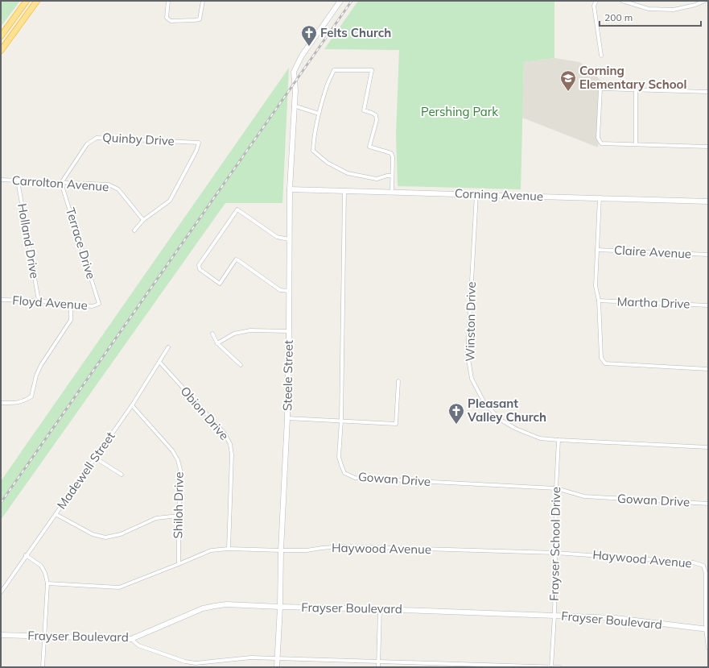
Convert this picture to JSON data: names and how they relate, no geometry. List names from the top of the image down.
{
  "streets": {
    "street": [
      "Quinby Drive",
      "Carrolton Avenue",
      "Corning Avenue",
      "Holland Drive",
      "Terrace Drive",
      "Claire Avenue",
      "Floyd Avenue",
      "Martha Drive",
      "Winston Drive",
      "Steele Street",
      "Obion Drive",
      "Madewell Street",
      "Gowan Drive",
      "Shiloh Drive",
      "Frayser School Drive",
      "Haywood Avenue",
      "Frayser Boulevard"
    ]
  },
  "crossings": [
    ["Quinby Drive", "Carrolton Avenue"],
    ["Quinby Drive", "Terrace Drive"],
    ["Carrolton Avenue", "Holland Drive"],
    ["Carrolton Avenue", "Terrace Drive"],
    ["Corning Avenue", "Winston Drive"],
    ["Corning Avenue", "Steele Street"],
    ["Corning Avenue", "Gowan Drive"],
    ["Holland Drive", "Floyd Avenue"],
    ["Terrace Drive", "Floyd Avenue"],
    ["Winston Drive", "Frayser School Drive"],
    ["Steele Street", "Haywood Avenue"],
    ["Steele Street", "Frayser Boulevard"],
    ["Obion Drive", "Madewell Street"],
    ["Obion Drive", "Haywood Avenue"],
    ["Madewell Street", "Shiloh Drive"],
    ["Gowan Drive", "Frayser School Drive"],
    ["Shiloh Drive", "Haywood Avenue"],
    ["Frayser School Drive", "Haywood Avenue"],
    ["Frayser School Drive", "Frayser Boulevard"],
    ["Haywood Avenue", "Frayser Boulevard"]
  ],
  "parks": ["Pershing Park"],
  "places": {
    "church": ["Felts Church", "Pleasant Valley Church"],
    "school or university": ["Corning Elementary School"]
  },
  "scale_bar": "200 m"
}
